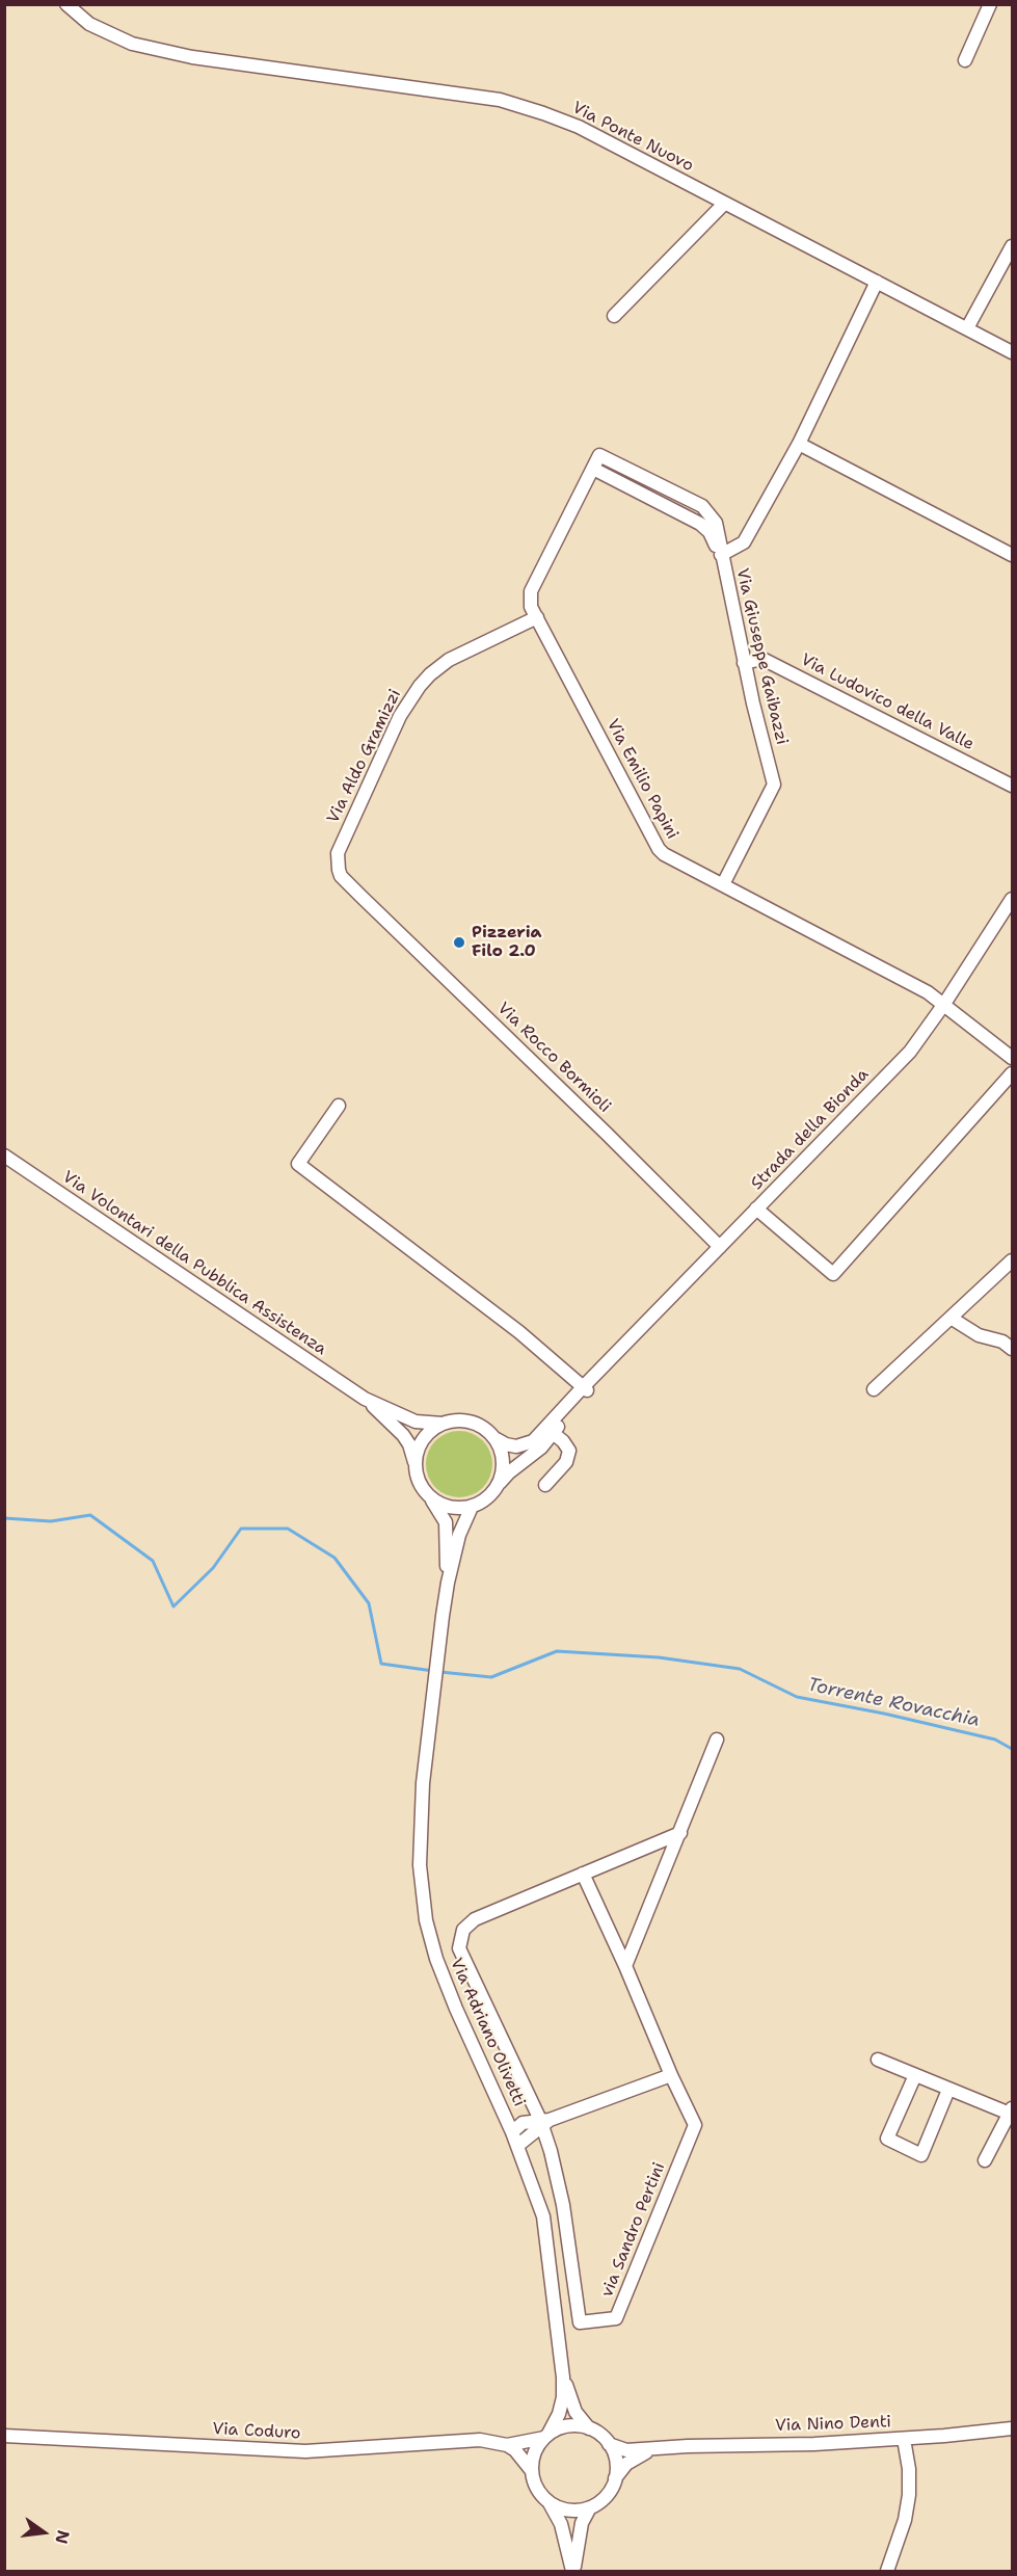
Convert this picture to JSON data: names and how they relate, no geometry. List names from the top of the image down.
{
  "streets": {
    "street": [
      "Via Ponte Nuovo",
      "Via Giuseppe Gaibazzi",
      "Via Ludovico della Valle",
      "Via Aldo Gramizzi",
      "Via Emilio Papini",
      "Via Rocco Bormioli",
      "Strada della Bionda",
      "Via Volontari della Pubblica Assistenza",
      "Via Adriano Olivetti",
      "via Sandro Pertini",
      "Via Nino Denti",
      "Via Coduro"
    ]
  },
  "crossings": [
    ["Via Ponte Nuovo", "Via Giuseppe Gaibazzi"],
    ["Via Giuseppe Gaibazzi", "Via Ludovico della Valle"],
    ["Via Giuseppe Gaibazzi", "Via Emilio Papini"],
    ["Via Aldo Gramizzi", "Via Emilio Papini"],
    ["Via Aldo Gramizzi", "Via Rocco Bormioli"],
    ["Via Emilio Papini", "Strada della Bionda"],
    ["Via Rocco Bormioli", "Strada della Bionda"],
    ["Strada della Bionda", "Via Volontari della Pubblica Assistenza"],
    ["Via Nino Denti", "Via Coduro"]
  ],
  "water": ["Torrente Rovacchia"],
  "places": ["Pizzeria Filo 2.0"],
  "north": "right"
}
